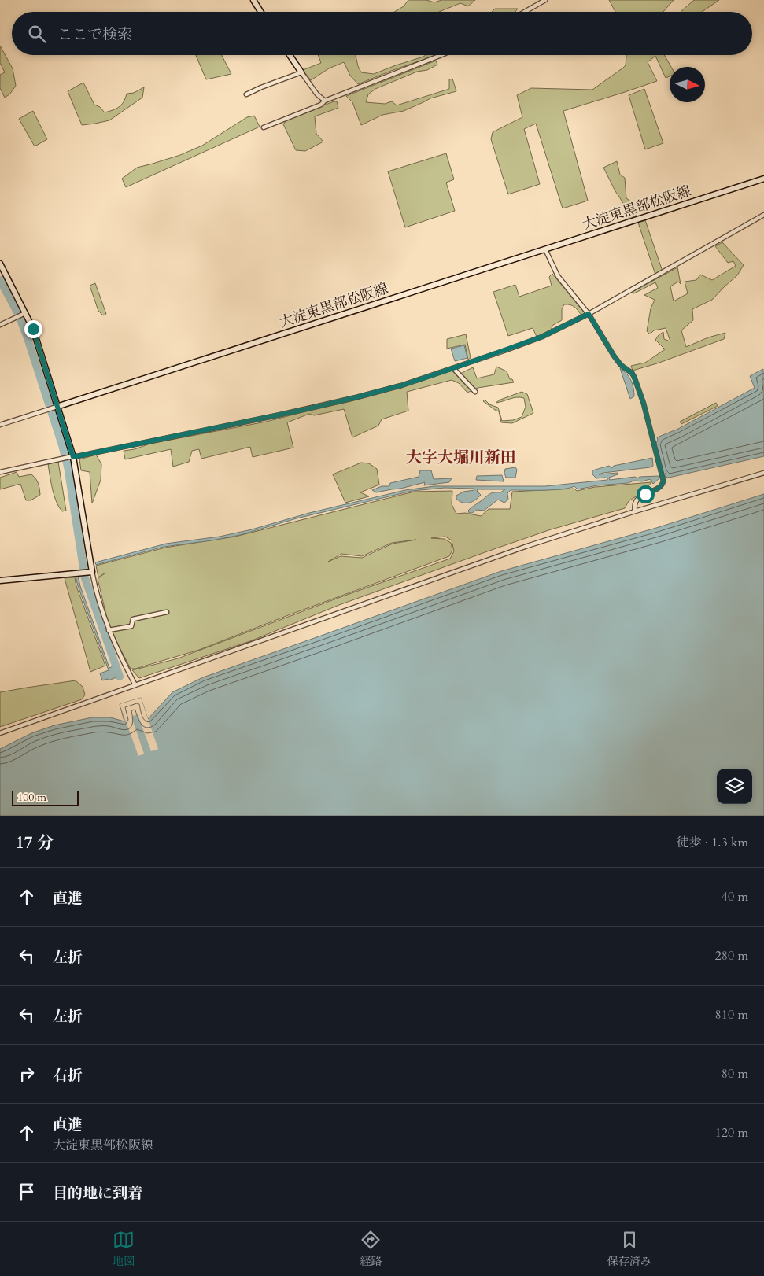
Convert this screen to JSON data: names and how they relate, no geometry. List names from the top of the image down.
{
  "streets": {
    "main road": ["大淀東黒部松阪線"]
  },
  "districts": ["大字大堀川新田"],
  "scale_bar": "100 m",
  "north": "right",
  "page": {
    "search": "ここで検索",
    "scale": "100 m",
    "heading": ["17 分", "徒歩 · 1.3 km"],
    "list": [
      ["直進", "40 m"],
      ["左折", "280 m"],
      ["左折", "810 m"],
      ["右折", "80 m"],
      ["直進", "大淀東黒部松阪線", "120 m"],
      "目的地に到着"
    ],
    "nav": ["地図", "経路", "保存済み"]
  }
}
